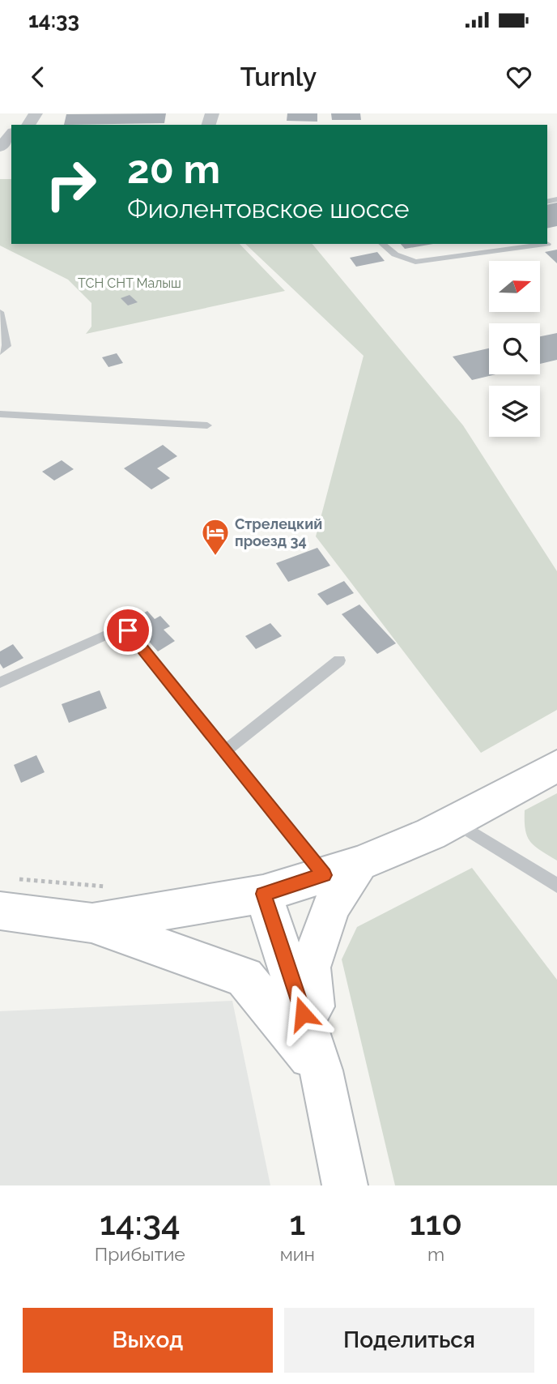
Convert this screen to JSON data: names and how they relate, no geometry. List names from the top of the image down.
{
  "parks": ["ТСН СНТ Малыш"],
  "places": {
    "hotel": ["Стрелецкий проезд 34"]
  },
  "north": "right",
  "page": {
    "status": "14:33",
    "header": "Turnly",
    "turn": ["20 m", "Фиолентовское шоссе"],
    "eta": [
      "14:34",
      "Прибытие",
      "1",
      "мин",
      "110",
      "m"
    ],
    "buttons": ["Выход", "Поделиться"]
  }
}
